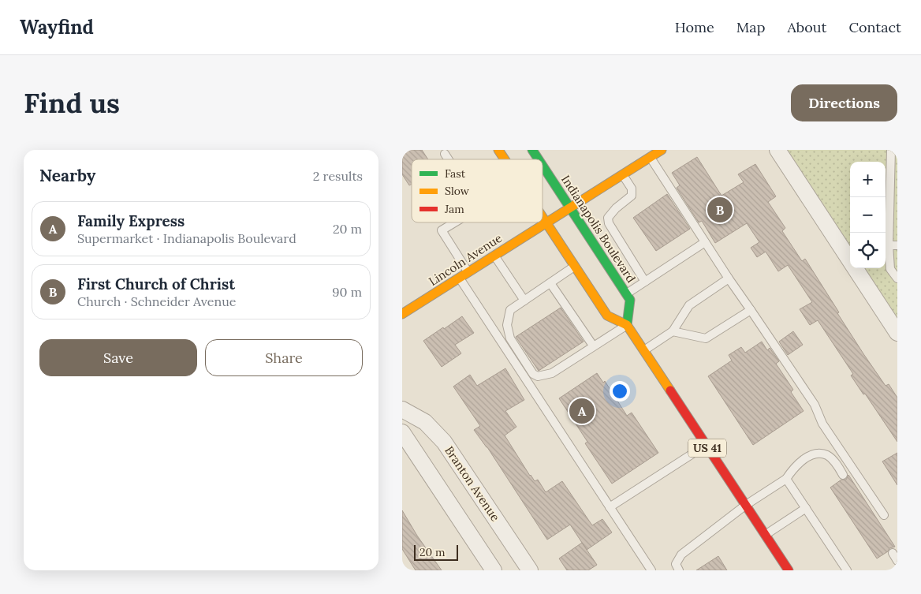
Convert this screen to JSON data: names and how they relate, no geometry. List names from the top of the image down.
{
  "streets": {
    "main road": ["Indianapolis Boulevard", "Lincoln Avenue", "US 41"],
    "street": ["Branton Avenue"]
  },
  "crossings": [
    ["Indianapolis Boulevard", "Lincoln Avenue"],
    ["Indianapolis Boulevard", "US 41"],
    ["Lincoln Avenue", "US 41"]
  ],
  "legend": ["Fast", "Slow", "Jam"],
  "scale_bar": "20 m",
  "page": {
    "header": "Wayfind",
    "nav": [
      "Home",
      "Map",
      "About",
      "Contact"
    ],
    "buttons": [
      "Directions",
      ["Save", "Share"]
    ],
    "title": "Find us",
    "heading": ["Nearby", "2 results"],
    "map_buttons": ["+", "−"],
    "pins": ["B", "A"],
    "list": [
      {
        "mark": "A",
        "name": "Family Express",
        "note": "Supermarket · Indianapolis Boulevard",
        "value": "20 m"
      },
      {
        "mark": "B",
        "name": "First Church of Christ",
        "note": "Church · Schneider Avenue",
        "value": "90 m"
      }
    ],
    "scale": "20 m"
  }
}
